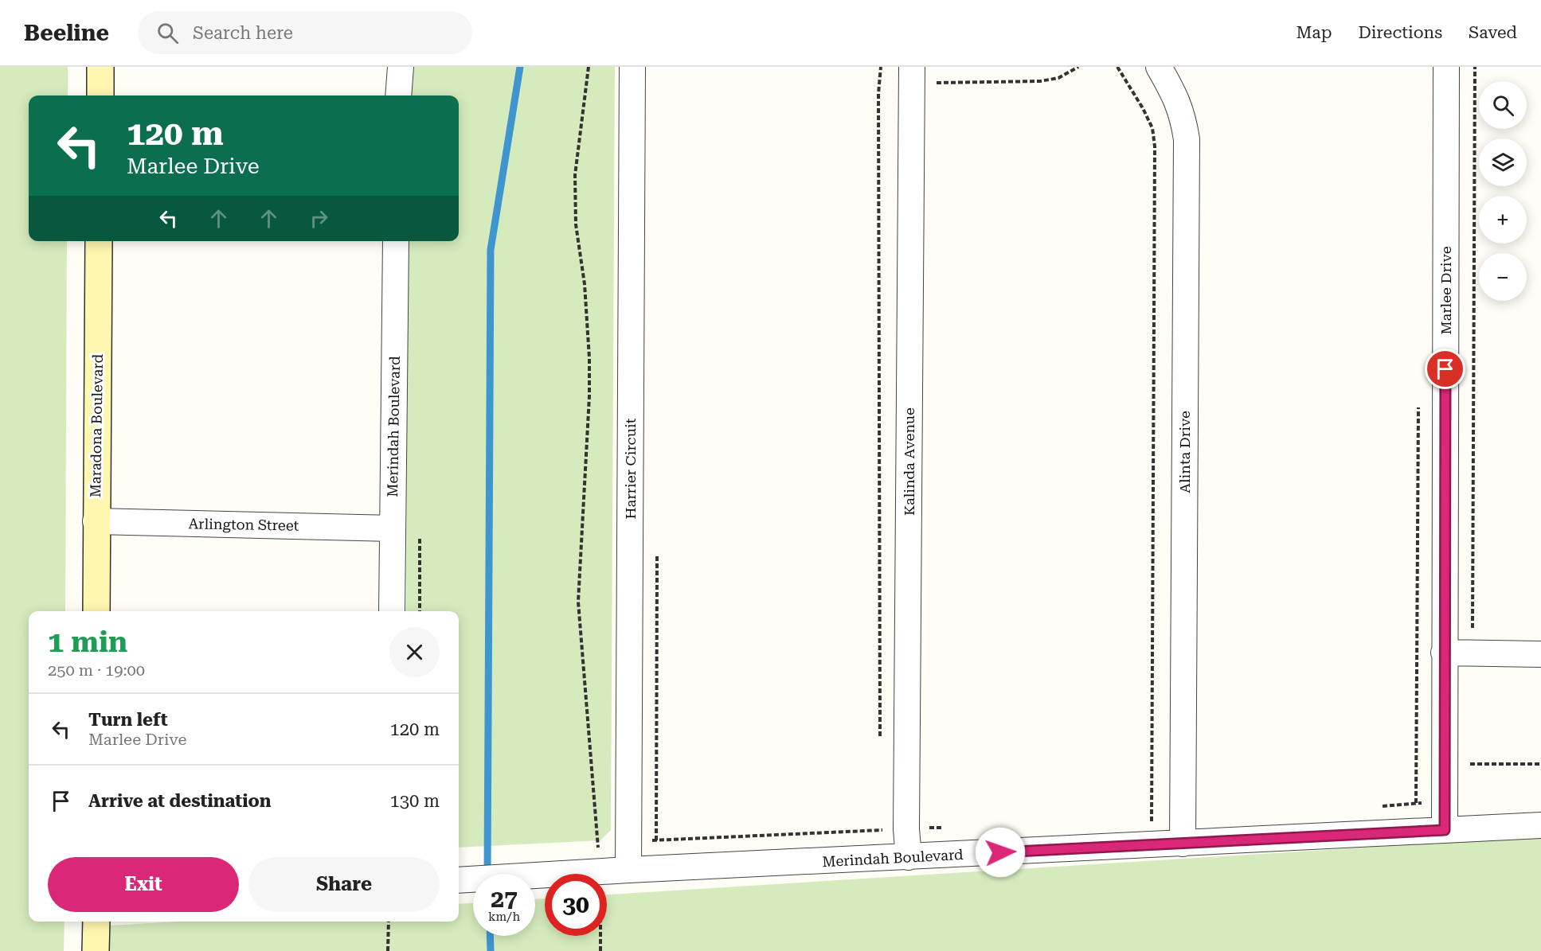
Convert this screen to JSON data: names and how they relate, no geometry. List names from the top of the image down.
{
  "streets": {
    "street": [
      "Marlee Drive",
      "Maradona Boulevard",
      "Merindah Boulevard",
      "Alinta Drive",
      "Kalinda Avenue",
      "Harrier Circuit",
      "Arlington Street"
    ]
  },
  "crossings": [
    ["Marlee Drive", "Merindah Boulevard"],
    ["Maradona Boulevard", "Arlington Street"],
    ["Merindah Boulevard", "Alinta Drive"],
    ["Merindah Boulevard", "Kalinda Avenue"],
    ["Merindah Boulevard", "Harrier Circuit"],
    ["Merindah Boulevard", "Arlington Street"]
  ],
  "page": {
    "header": "Beeline",
    "search": "Search here",
    "nav": ["Map", "Directions", "Saved"],
    "map_buttons": ["+", "−"],
    "turn": ["120 m", "Marlee Drive"],
    "heading": ["1 min", "250 m · 19:00"],
    "list": [
      {
        "name": "Turn left",
        "note": "Marlee Drive",
        "value": "120 m"
      },
      {
        "name": "Arrive at destination",
        "value": "130 m"
      }
    ],
    "buttons": ["Exit", "Share"],
    "speed": "27 km/h",
    "limit": "30"
  }
}
